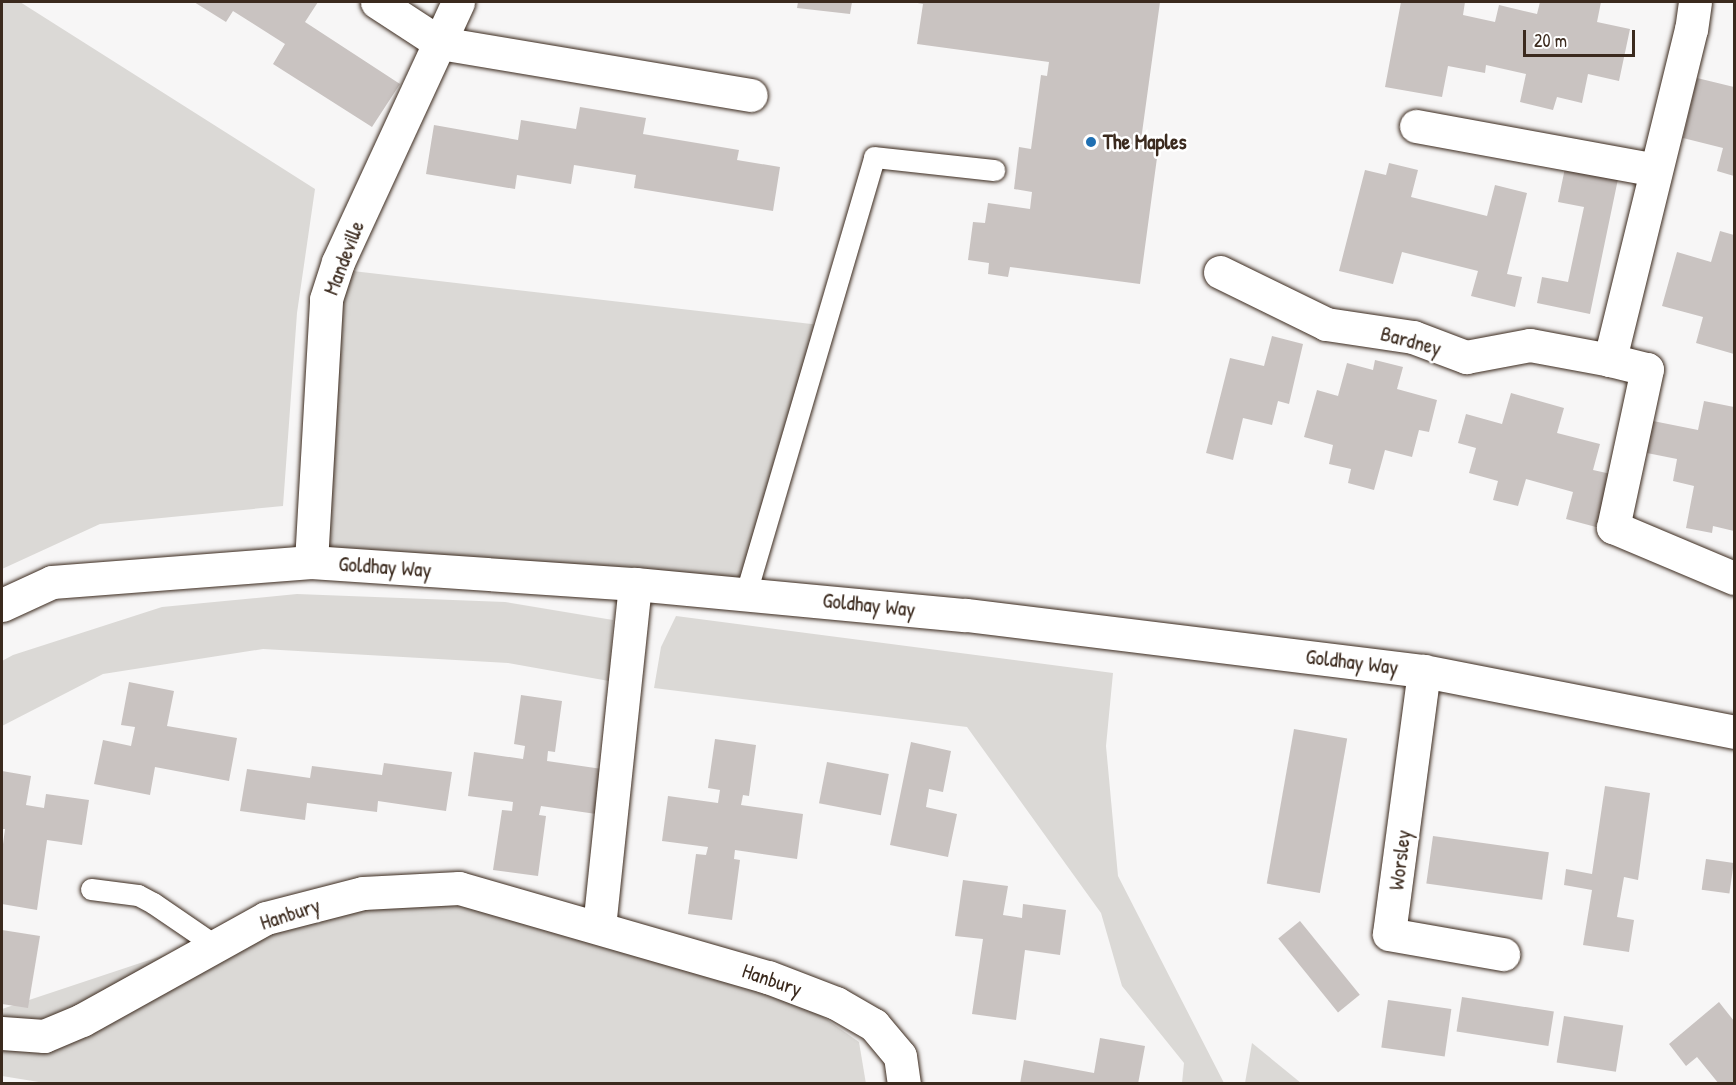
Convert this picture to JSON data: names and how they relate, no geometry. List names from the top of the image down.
{
  "streets": {
    "street": [
      "Mandeville",
      "Bardney",
      "Goldhay Way",
      "Worsley",
      "Hanbury"
    ]
  },
  "crossings": [
    ["Mandeville", "Goldhay Way"],
    ["Goldhay Way", "Worsley"]
  ],
  "places": ["The Maples"],
  "scale_bar": "20 m"
}
